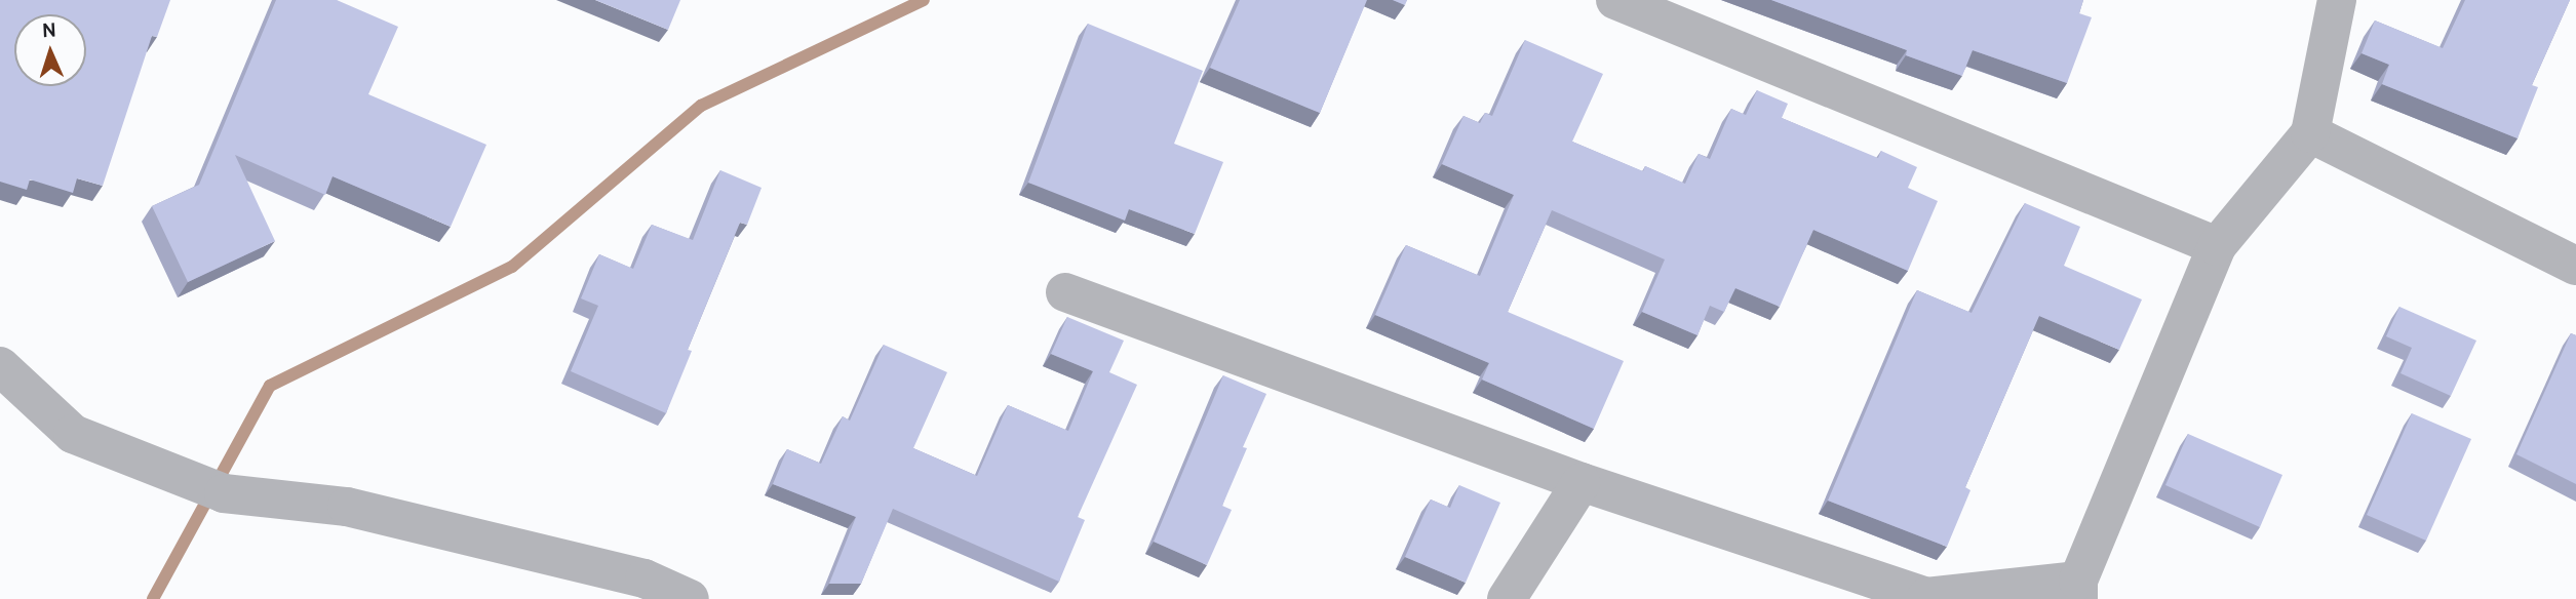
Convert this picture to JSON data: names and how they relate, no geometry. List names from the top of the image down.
{
  "north": "top"
}
